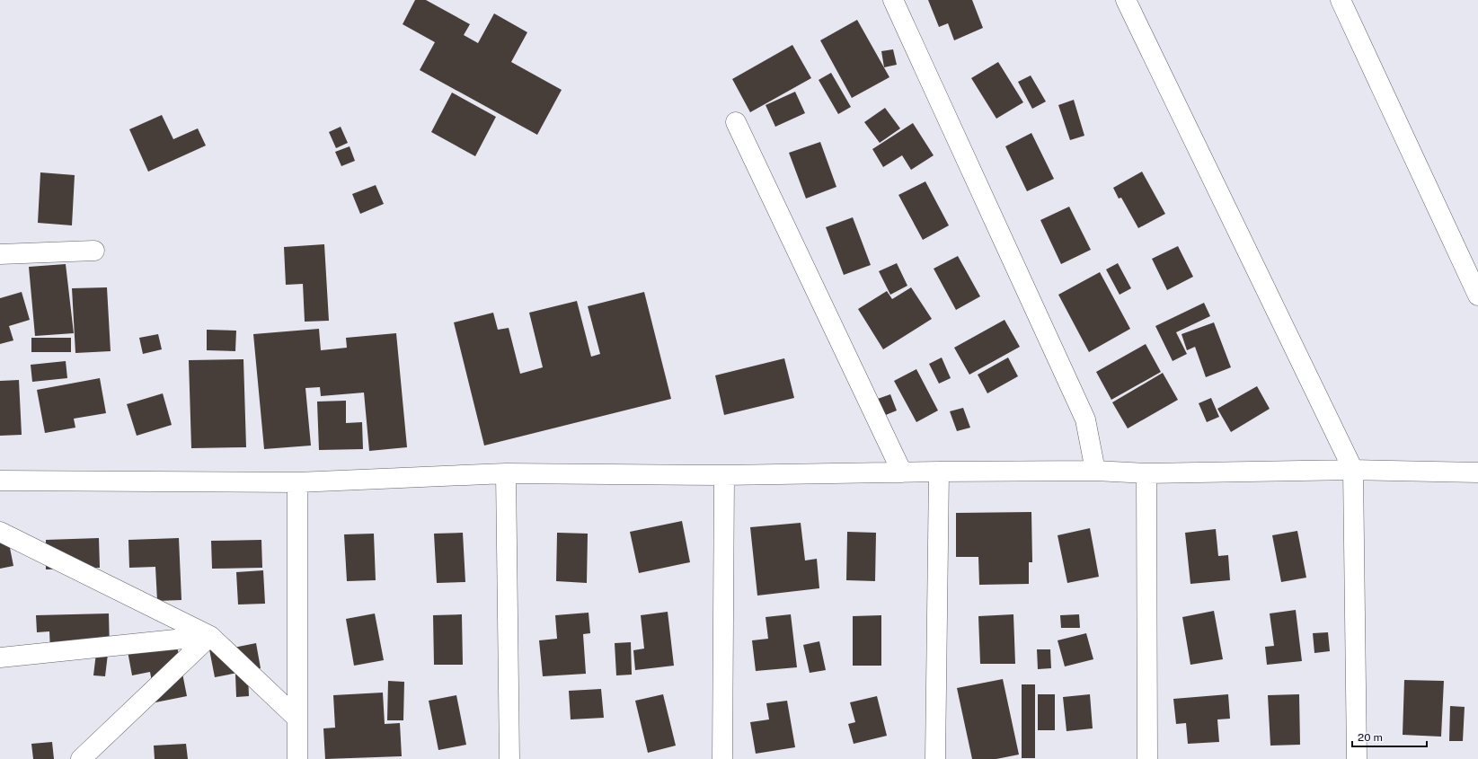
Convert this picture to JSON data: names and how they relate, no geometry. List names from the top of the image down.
{
  "scale_bar": "20 m"
}
